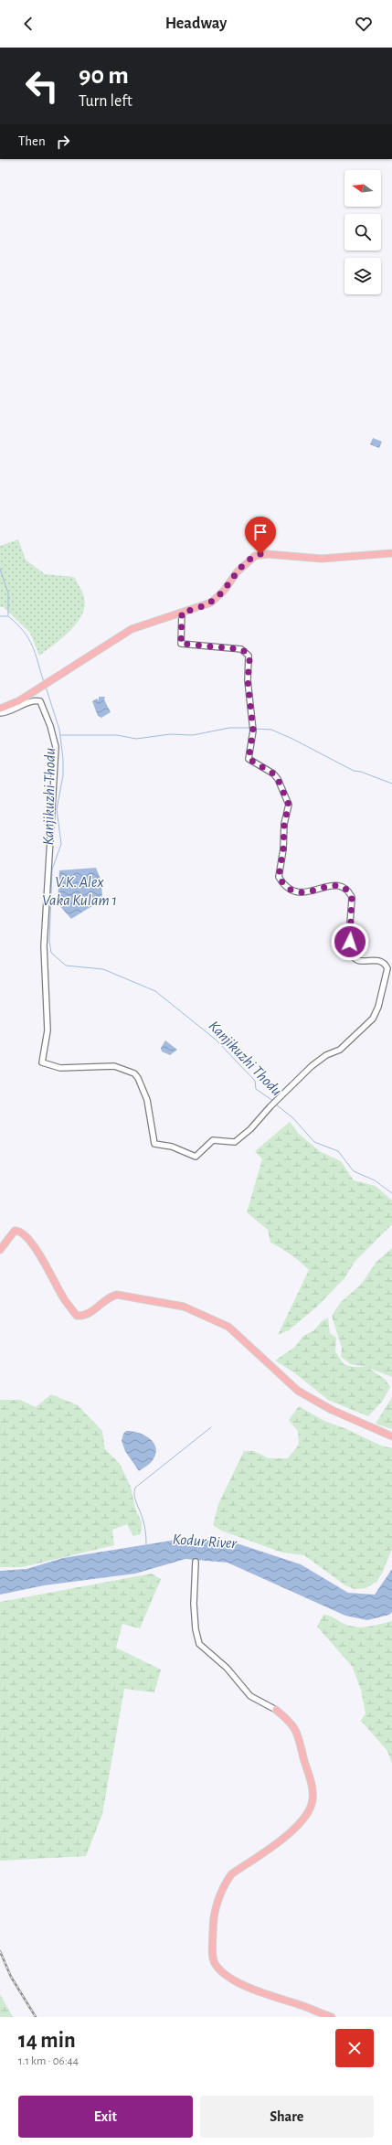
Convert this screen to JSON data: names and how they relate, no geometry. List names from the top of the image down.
{
  "water": ["Kanjikuzhi Thodu", "V.K. Alex Vaka Kulam 1", "Kodur River"],
  "north": "left",
  "page": {
    "header": "Headway",
    "turn": ["90 m", "Turn left"],
    "then": "Then",
    "heading": ["14 min", "1.1 km · 06:44"],
    "buttons": ["Exit", "Share"]
  }
}
